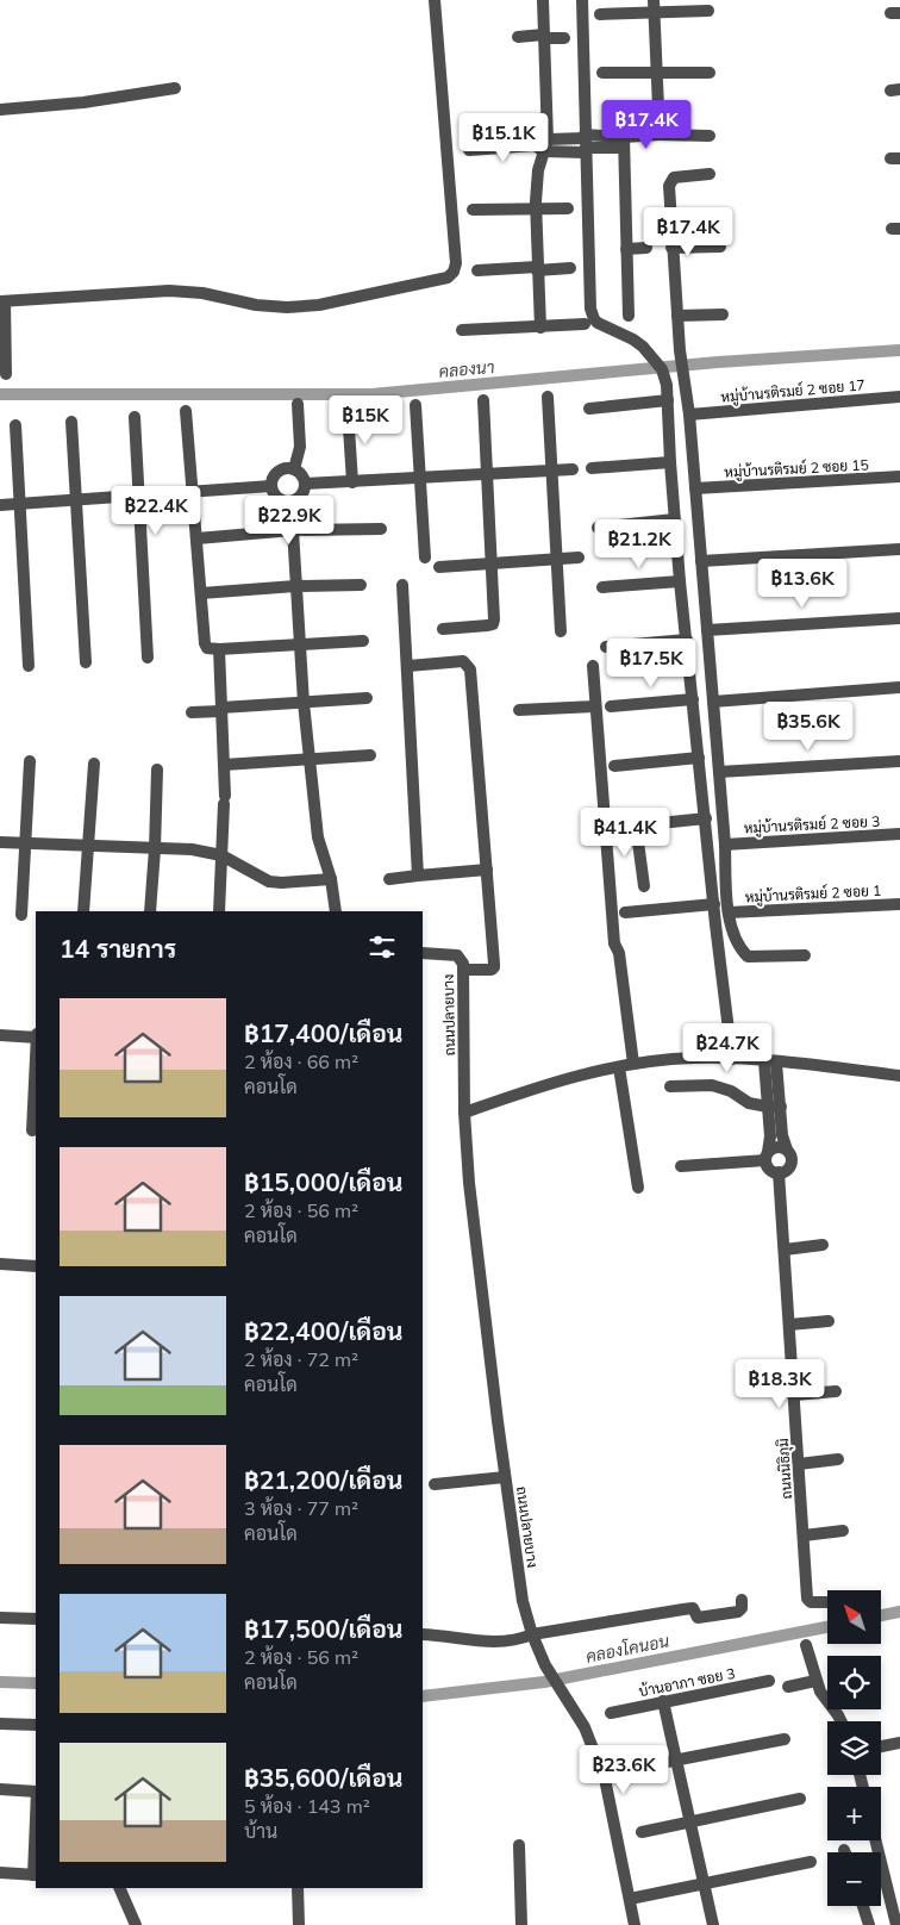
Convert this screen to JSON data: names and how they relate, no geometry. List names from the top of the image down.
{
  "streets": {
    "street": [
      "หมู่บ้านรติรมย์ 2 ซอย 17",
      "หมู่บ้านรติรมย์ 2 ซอย 15",
      "หมู่บ้านรติรมย์ 2 ซอย 3",
      "หมู่บ้านรติรมย์ 2 ซอย 1",
      "ถนนปลายบาง",
      "ถนนนิธิภุมิ",
      "บ้านอาภา ซอย 3"
    ]
  },
  "water": ["คลองนา", "คลองโคนอน"],
  "north": "top left",
  "page": {
    "price": [
      "฿17.4K",
      "฿15.1K",
      "฿17.4K",
      "฿15K",
      "฿22.4K",
      "฿22.9K",
      "฿21.2K",
      "฿13.6K",
      "฿17.5K",
      "฿35.6K",
      "฿41.4K",
      "฿24.7K",
      "฿18.3K",
      "฿23.6K"
    ],
    "heading": "14 รายการ",
    "list": [
      {
        "name": "฿17,400/เดือน",
        "note": "2 ห้อง · 66 m² · คอนโด"
      },
      {
        "name": "฿15,000/เดือน",
        "note": "2 ห้อง · 56 m² · คอนโด"
      },
      {
        "name": "฿22,400/เดือน",
        "note": "2 ห้อง · 72 m² · คอนโด"
      },
      {
        "name": "฿21,200/เดือน",
        "note": "3 ห้อง · 77 m² · คอนโด"
      },
      {
        "name": "฿17,500/เดือน",
        "note": "2 ห้อง · 56 m² · คอนโด"
      },
      {
        "name": "฿35,600/เดือน",
        "note": "5 ห้อง · 143 m² · บ้าน"
      }
    ],
    "map_buttons": ["+", "−"]
  }
}
